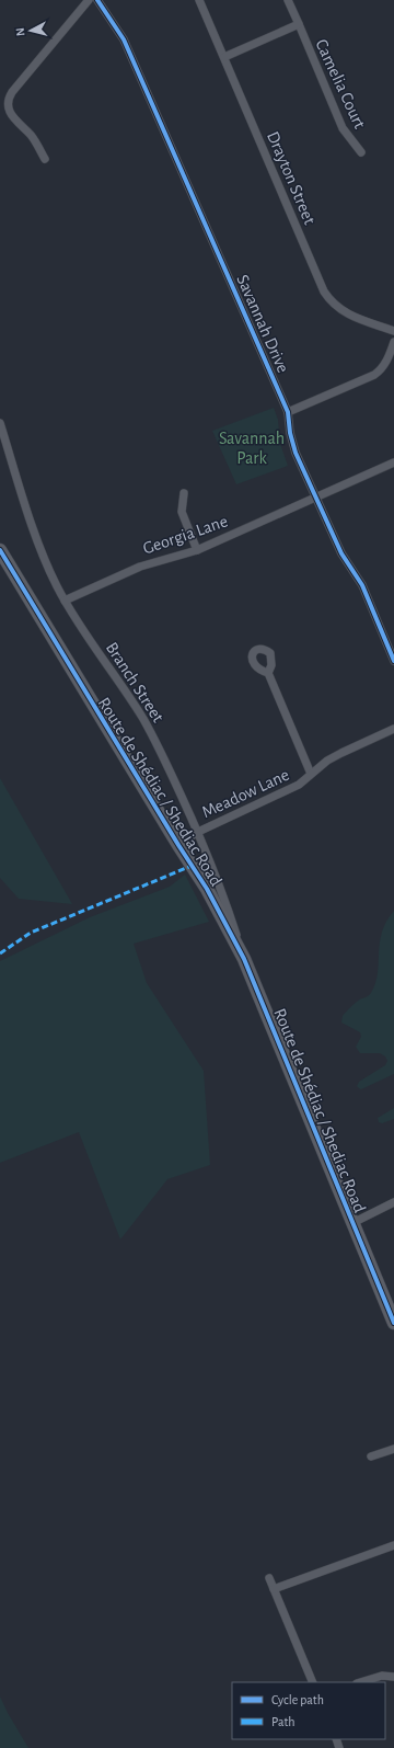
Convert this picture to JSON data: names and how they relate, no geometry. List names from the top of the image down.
{
  "streets": {
    "main road": ["Route de Shédiac / Shediac Road"],
    "street": [
      "Camelia Court",
      "Drayton Street",
      "Savannah Drive",
      "Georgia Lane",
      "Branch Street",
      "Meadow Lane"
    ]
  },
  "crossings": [
    ["Savannah Drive", "Georgia Lane"],
    ["Georgia Lane", "Branch Street"],
    ["Branch Street", "Route de Shédiac / Shediac Road"],
    ["Branch Street", "Meadow Lane"],
    ["Route de Shédiac / Shediac Road", "Meadow Lane"]
  ],
  "parks": ["Savannah Park"],
  "legend": ["Cycle path", "Path"],
  "north": "left"
}
